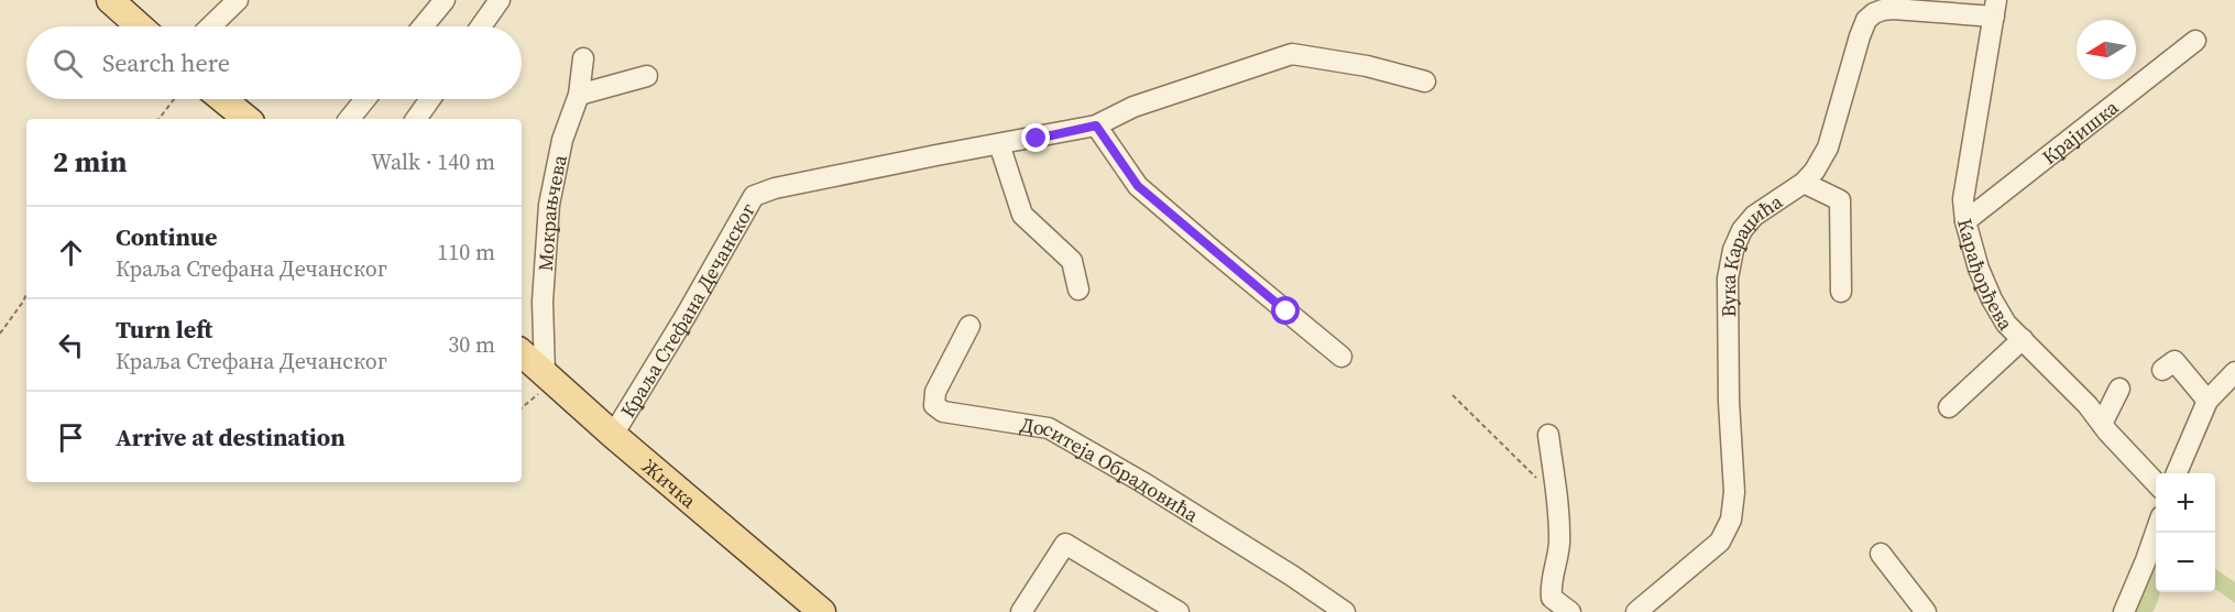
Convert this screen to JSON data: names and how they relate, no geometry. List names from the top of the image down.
{
  "streets": {
    "main road": ["Жичка"],
    "street": [
      "Крајишка",
      "Мокрањчева",
      "Вука Караџића",
      "Карађорђева",
      "Краља Стефана Дечанског",
      "Доситеја Обрадовића"
    ]
  },
  "crossings": [
    ["Крајишка", "Карађорђева"],
    ["Мокрањчева", "Жичка"],
    ["Вука Караџића", "Карађорђева"],
    ["Краља Стефана Дечанског", "Жичка"]
  ],
  "north": "left",
  "page": {
    "search": "Search here",
    "heading": ["2 min", "Walk · 140 m"],
    "list": [
      ["Continue", "Краља Стефана Дечанског", "110 m"],
      ["Turn left", "Краља Стефана Дечанског", "30 m"],
      "Arrive at destination"
    ],
    "map_buttons": ["+", "−"]
  }
}
